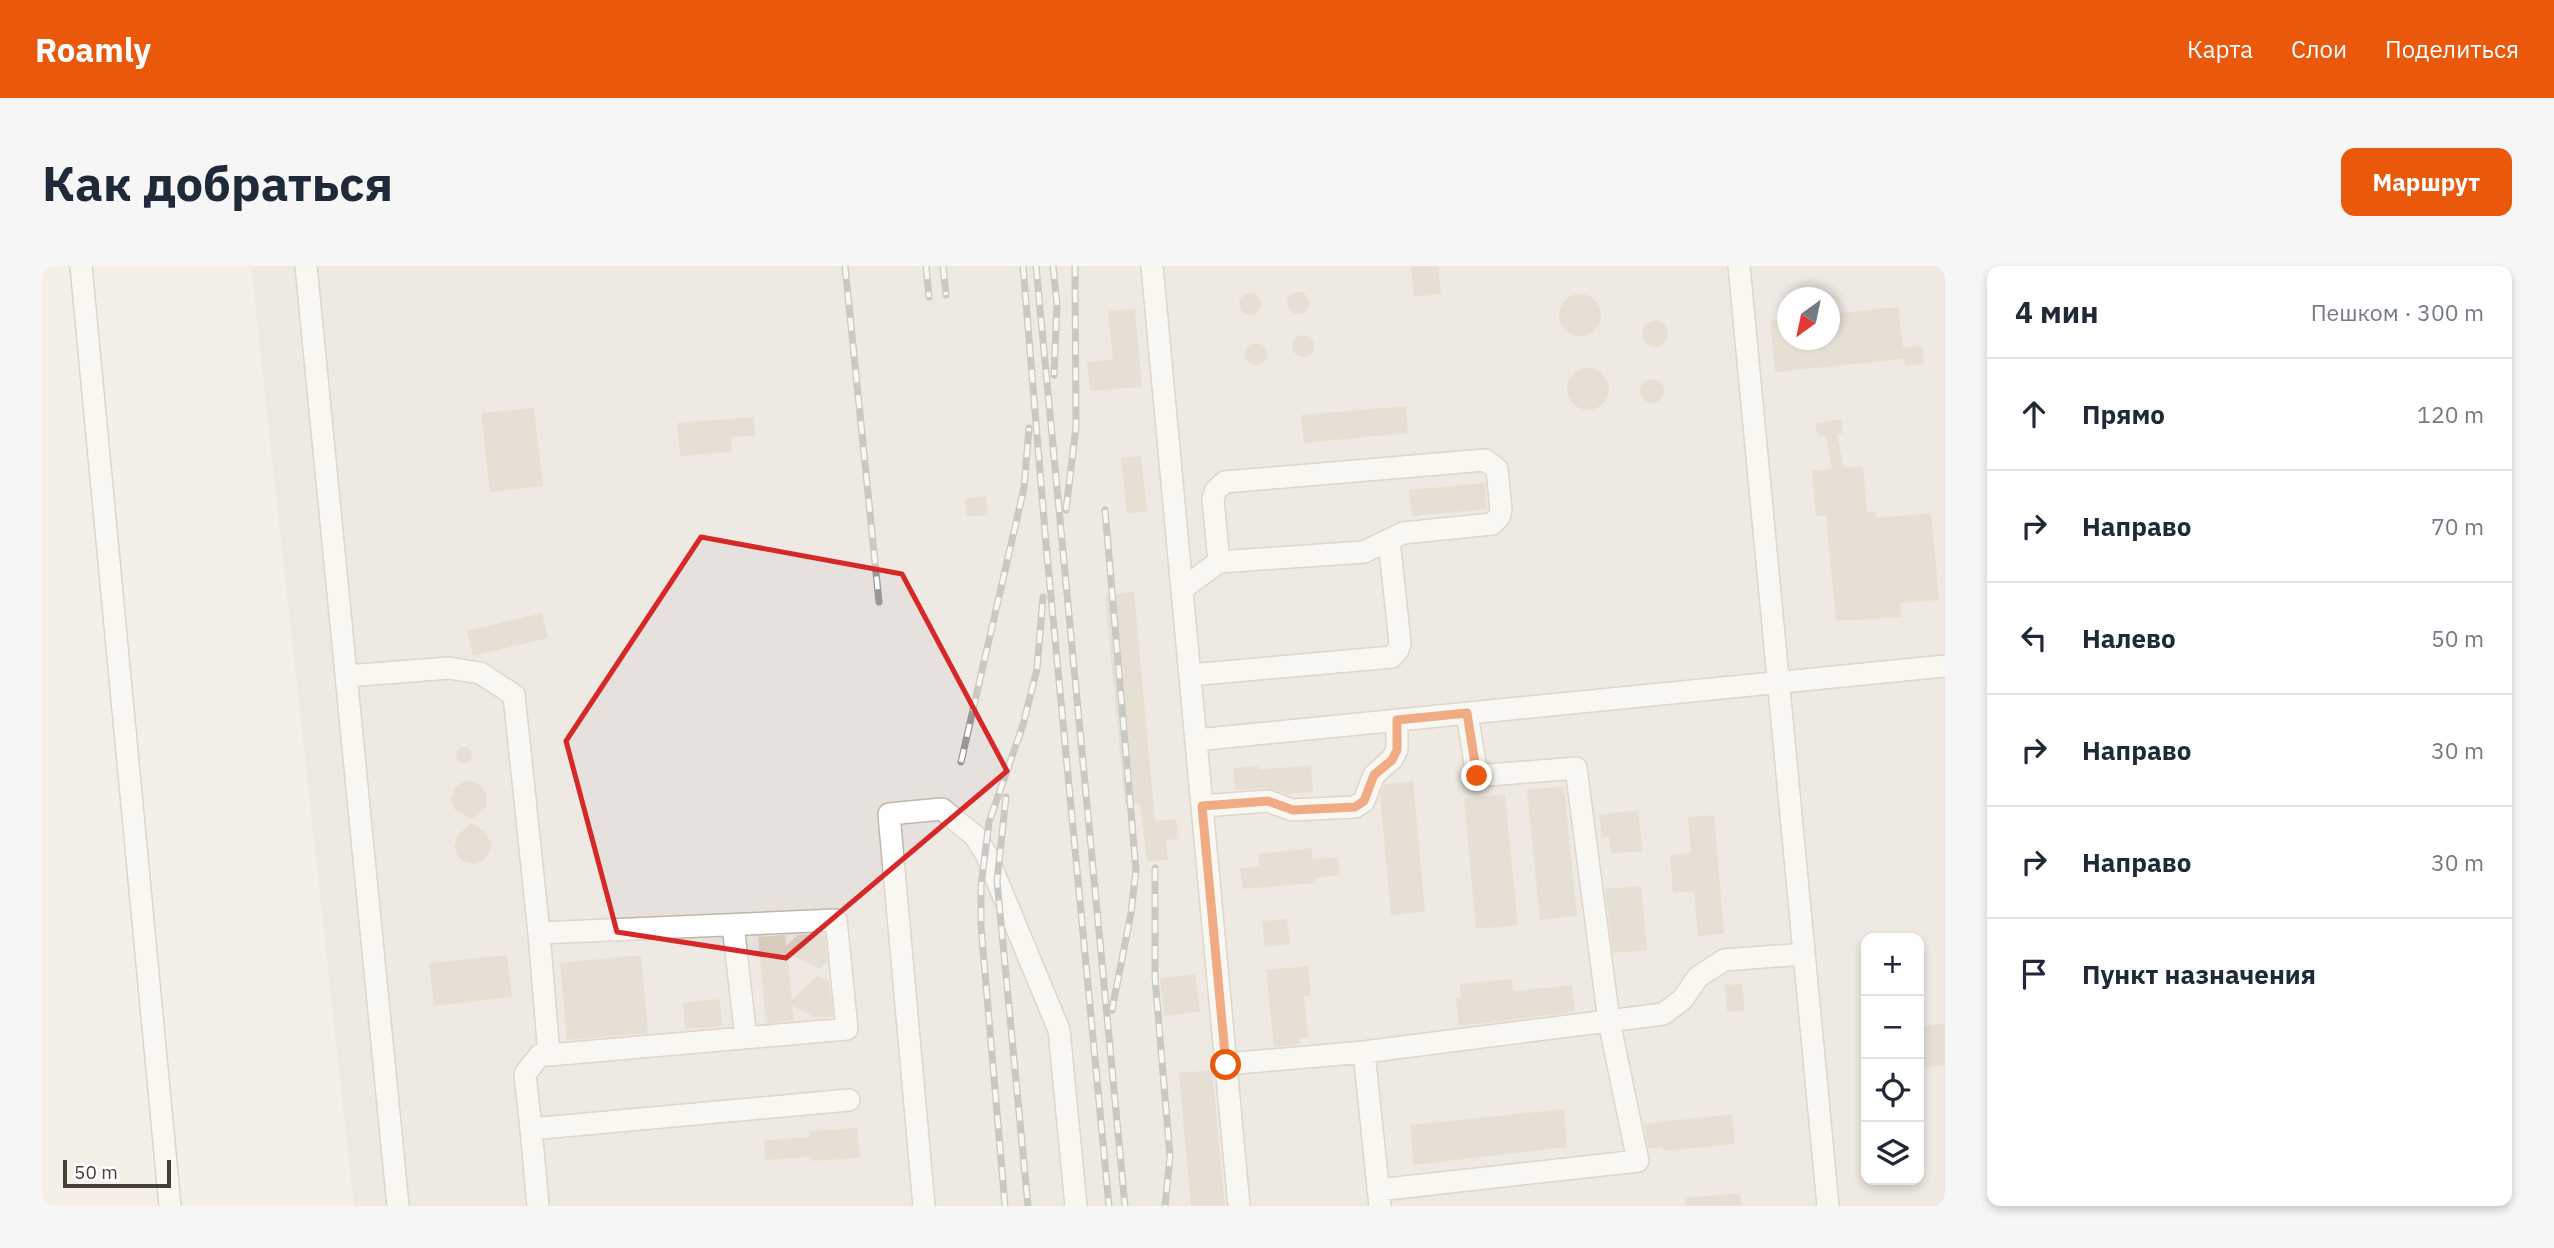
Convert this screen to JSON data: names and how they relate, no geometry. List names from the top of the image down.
{
  "scale_bar": "50 m",
  "north": "bottom left",
  "page": {
    "header": "Roamly",
    "nav": ["Карта", "Слои", "Поделиться"],
    "buttons": "Маршрут",
    "title": "Как добраться",
    "heading": ["4 мин", "Пешком · 300 m"],
    "list": [
      ["Прямо", "120 m"],
      ["Направо", "70 m"],
      ["Налево", "50 m"],
      ["Направо", "30 m"],
      ["Направо", "30 m"],
      "Пункт назначения"
    ],
    "map_buttons": ["+", "−"],
    "scale": "50 m"
  }
}
